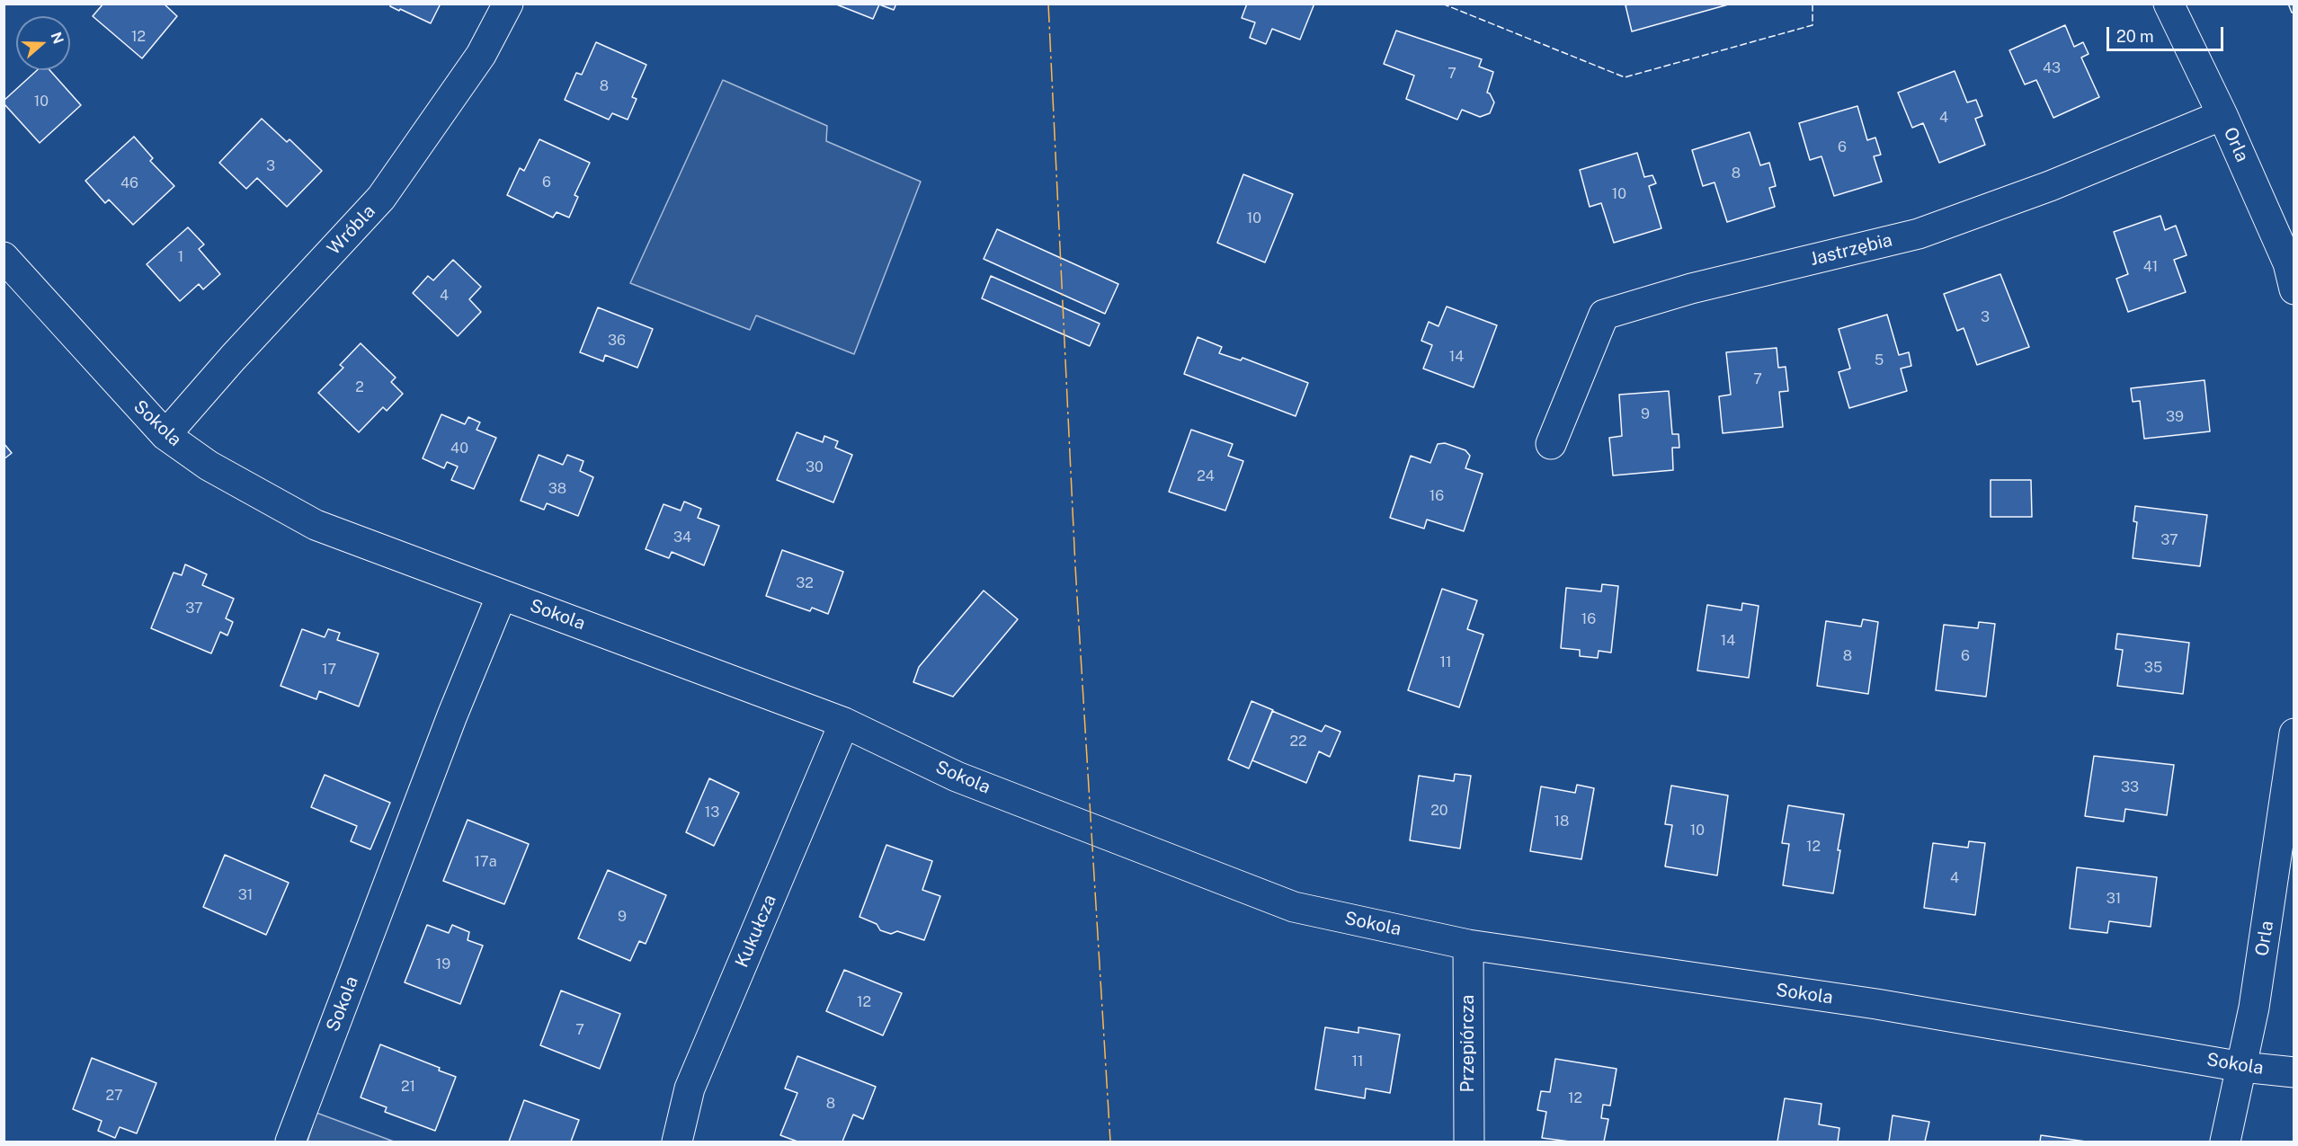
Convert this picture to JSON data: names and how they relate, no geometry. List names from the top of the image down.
{
  "streets": {
    "street": [
      "Orla",
      "Wróbla",
      "Jastrzębia",
      "Sokola",
      "Kukułcza",
      "Przepiórcza"
    ]
  },
  "crossings": [
    ["Orla", "Jastrzębia"],
    ["Orla", "Sokola"],
    ["Wróbla", "Sokola"],
    ["Sokola", "Kukułcza"],
    ["Sokola", "Przepiórcza"]
  ],
  "house_numbers": [
    "12",
    "43",
    "7",
    "8",
    "10",
    "4",
    "6",
    "3",
    "8",
    "6",
    "46",
    "10",
    "10",
    "1",
    "41",
    "4",
    "3",
    "36",
    "14",
    "5",
    "7",
    "2",
    "9",
    "39",
    "40",
    "30",
    "24",
    "38",
    "16",
    "34",
    "37",
    "32",
    "37",
    "16",
    "14",
    "8",
    "6",
    "11",
    "35",
    "17",
    "22",
    "33",
    "20",
    "13",
    "18",
    "10",
    "12",
    "17a",
    "4",
    "31",
    "31",
    "9",
    "19",
    "12",
    "7",
    "11",
    "21",
    "27",
    "12",
    "8"
  ],
  "scale_bar": "20 m",
  "north": "right"
}
